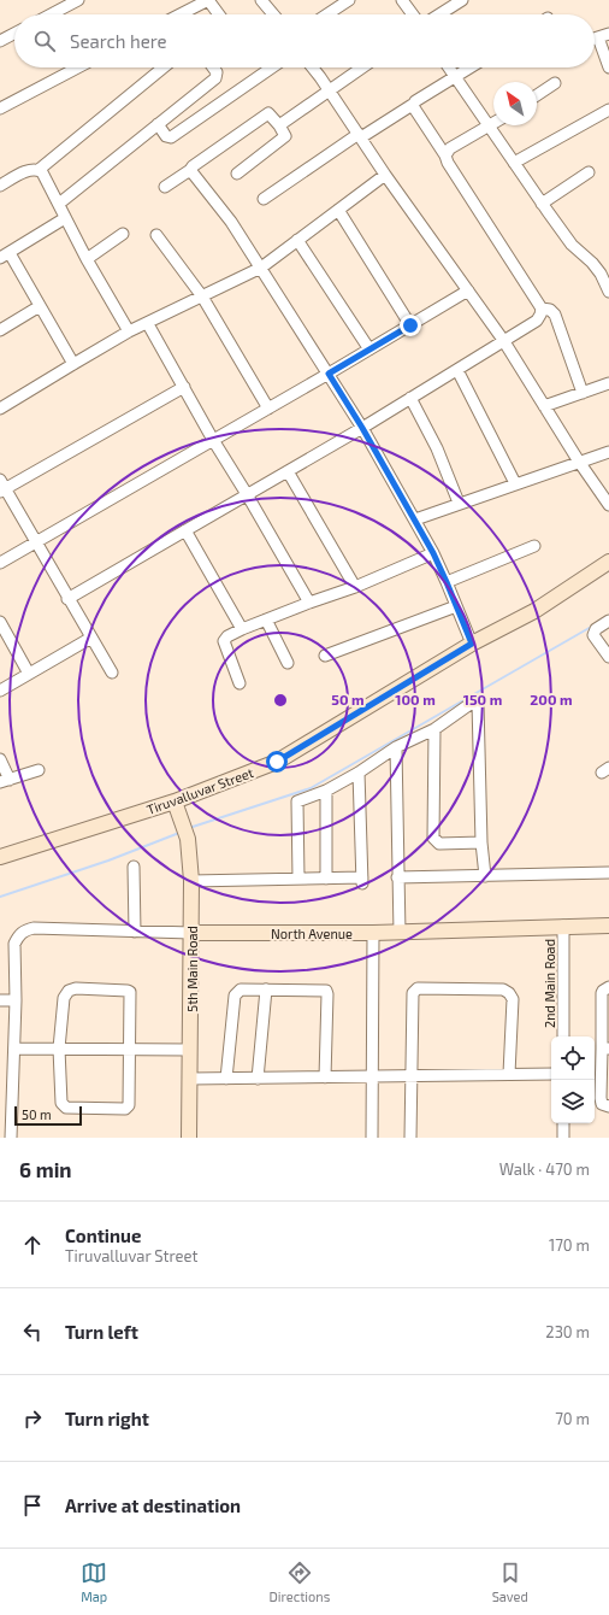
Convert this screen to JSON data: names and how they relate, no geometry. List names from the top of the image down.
{
  "streets": {
    "street": [
      "Tiruvalluvar Street",
      "North Avenue",
      "5th Main Road",
      "2nd Main Road"
    ]
  },
  "crossings": [
    ["Tiruvalluvar Street", "5th Main Road"],
    ["North Avenue", "5th Main Road"],
    ["North Avenue", "2nd Main Road"]
  ],
  "scale_bar": "50 m",
  "north": "top left",
  "page": {
    "search": "Search here",
    "scale": "50 m",
    "heading": ["6 min", "Walk · 470 m"],
    "list": [
      ["Continue", "Tiruvalluvar Street", "170 m"],
      ["Turn left", "230 m"],
      ["Turn right", "70 m"],
      "Arrive at destination"
    ],
    "nav": ["Map", "Directions", "Saved"]
  },
  "rings": [
    "50 m",
    "100 m",
    "150 m",
    "200 m"
  ]
}
